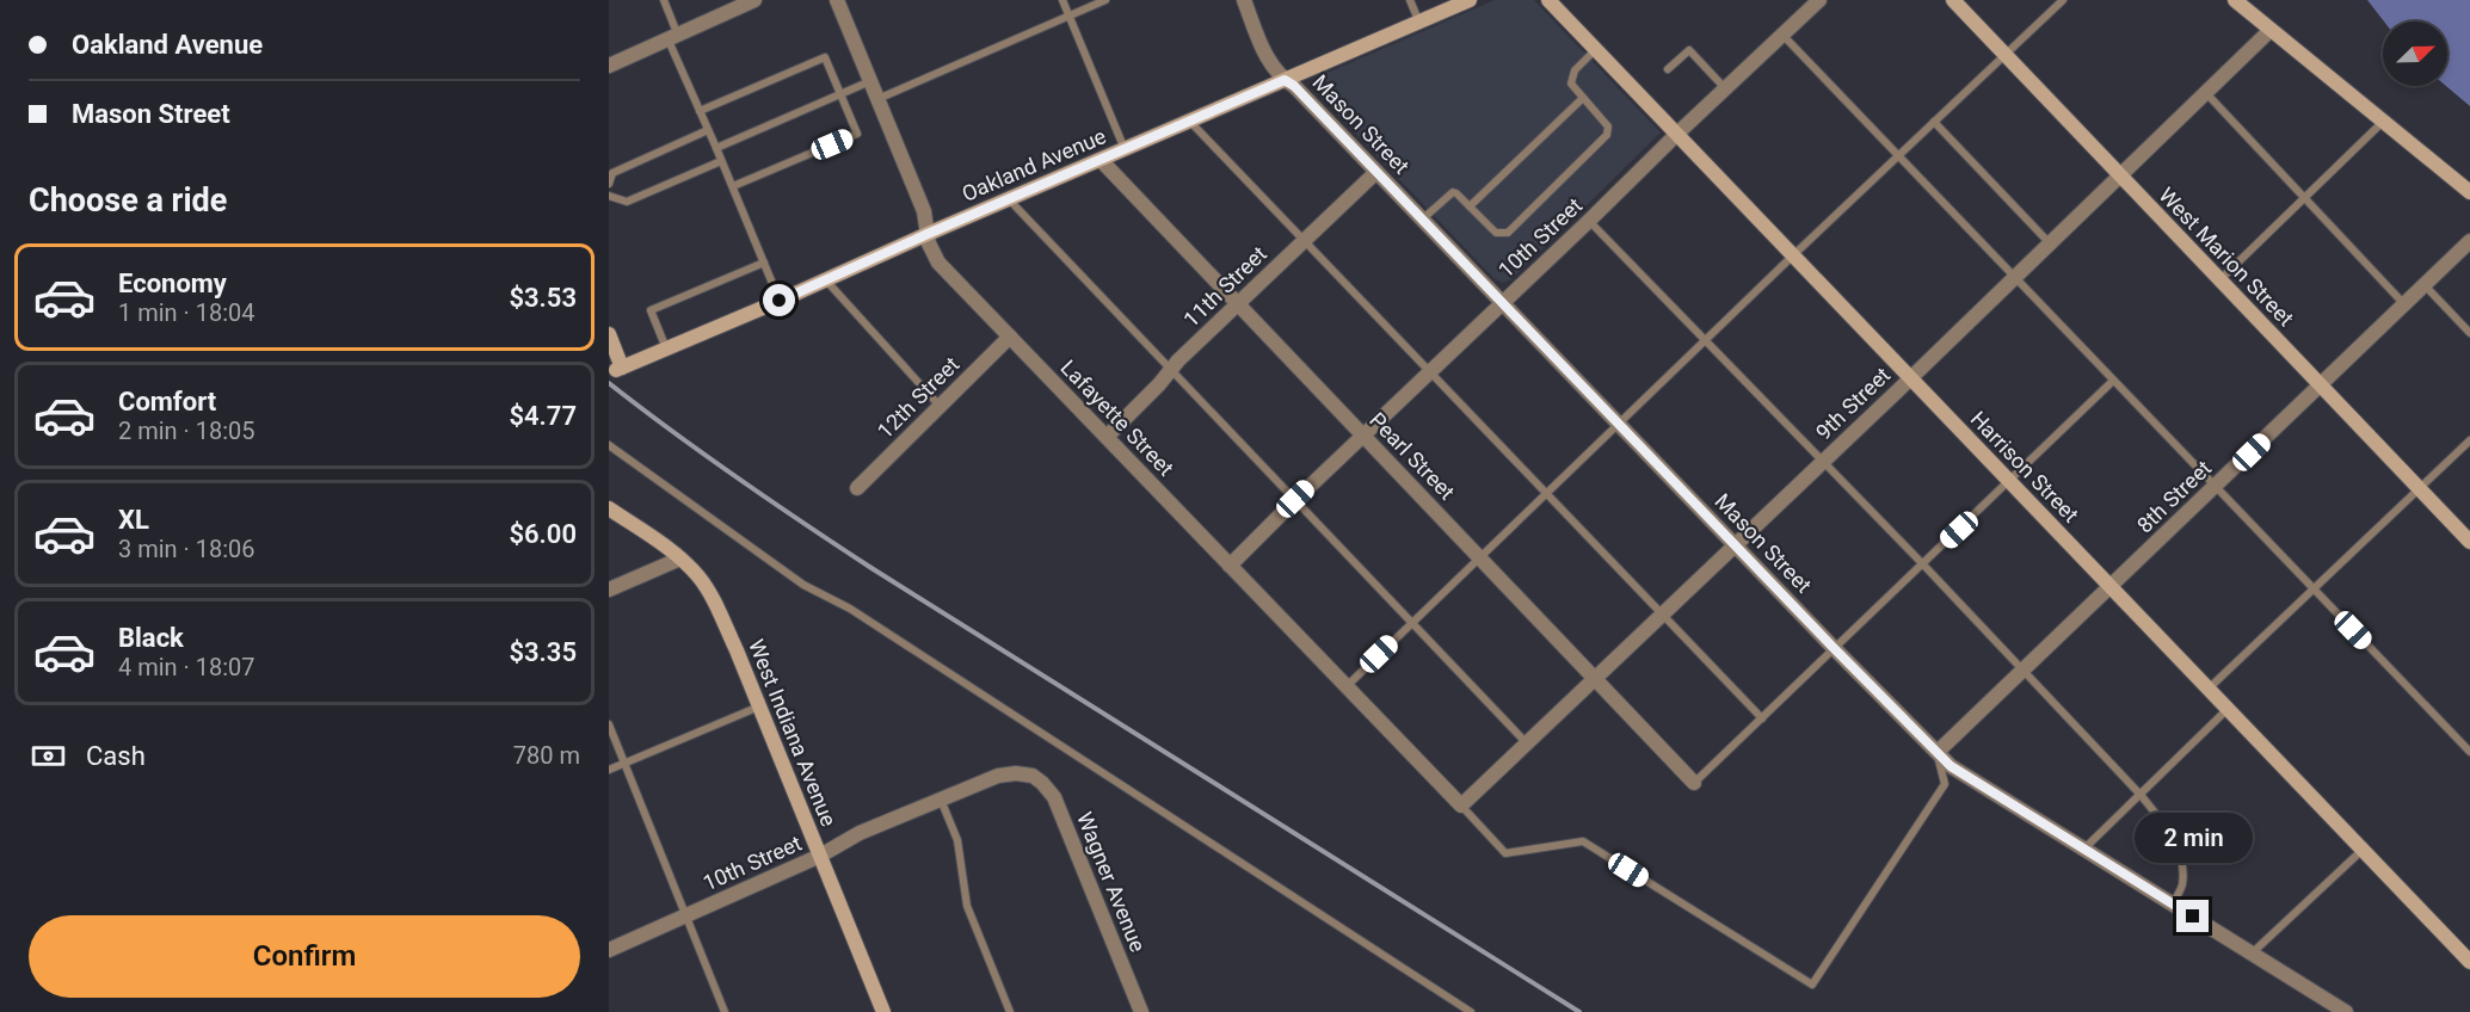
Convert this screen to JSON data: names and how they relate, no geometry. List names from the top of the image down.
{
  "streets": {
    "street": [
      "Mason Street",
      "Oakland Avenue",
      "10th Street",
      "West Marion Street",
      "11th Street",
      "12th Street",
      "9th Street",
      "Lafayette Street",
      "Pearl Street",
      "Harrison Street",
      "8th Street",
      "West Indiana Avenue",
      "Wagner Avenue"
    ]
  },
  "crossings": [
    ["Mason Street", "Oakland Avenue"],
    ["Mason Street", "10th Street"],
    ["Mason Street", "11th Street"],
    ["Mason Street", "9th Street"],
    ["Mason Street", "8th Street"],
    ["Oakland Avenue", "Lafayette Street"],
    ["Oakland Avenue", "Pearl Street"],
    ["10th Street", "Lafayette Street"],
    ["10th Street", "Pearl Street"],
    ["10th Street", "Harrison Street"],
    ["10th Street", "West Indiana Avenue"],
    ["10th Street", "Wagner Avenue"],
    ["West Marion Street", "9th Street"],
    ["West Marion Street", "8th Street"],
    ["11th Street", "Lafayette Street"],
    ["11th Street", "Pearl Street"],
    ["12th Street", "Lafayette Street"],
    ["9th Street", "Lafayette Street"],
    ["9th Street", "Pearl Street"],
    ["9th Street", "Harrison Street"],
    ["Harrison Street", "8th Street"]
  ],
  "north": "top right",
  "page": {
    "banner": ["Oakland Avenue", "Mason Street"],
    "heading": "Choose a ride",
    "list": [
      {
        "name": "Economy",
        "note": "1 min · 18:04",
        "value": "$3.53"
      },
      {
        "name": "Comfort",
        "note": "2 min · 18:05",
        "value": "$4.77"
      },
      {
        "name": "XL",
        "note": "3 min · 18:06",
        "value": "$6.00"
      },
      {
        "name": "Black",
        "note": "4 min · 18:07",
        "value": "$3.35"
      }
    ],
    "pay": ["Cash", "780 m"],
    "bubble": "2 min",
    "buttons": "Confirm"
  }
}
